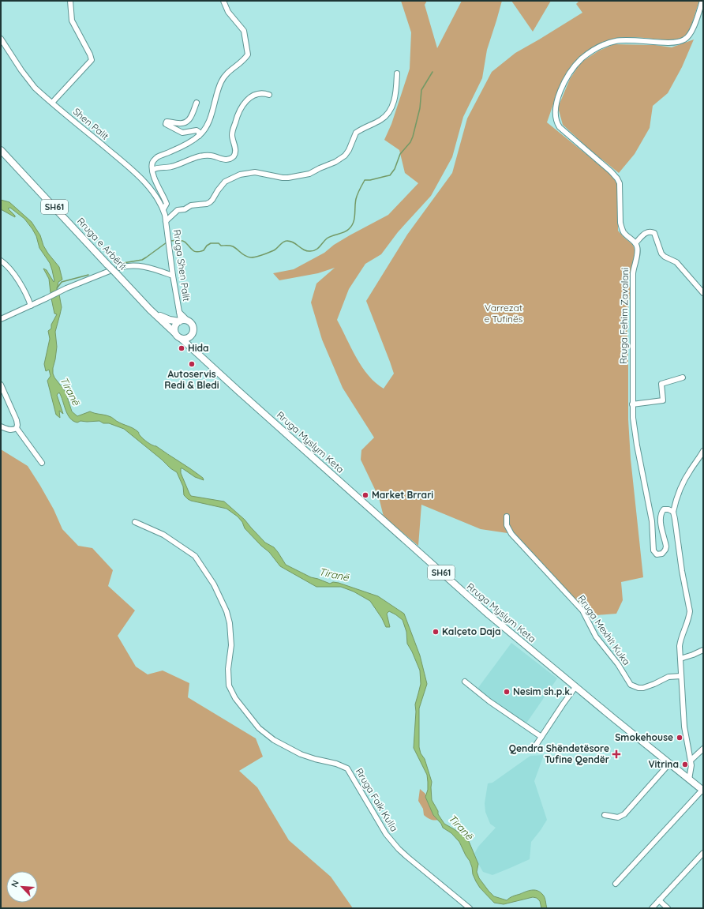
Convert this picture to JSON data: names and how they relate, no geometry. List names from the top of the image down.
{
  "streets": {
    "main road": ["SH61", "Rruga e Arbërit", "Rruga Myslym Keta"],
    "street": [
      "Shen Palit",
      "Rruga Shen Palit",
      "Rruga Fehim Zavalani",
      "Rruga Mexhit Kuka",
      "Rruga Faik Kulla"
    ]
  },
  "crossings": [
    ["Shen Palit", "Rruga Shen Palit"],
    ["SH61", "Rruga e Arbërit"],
    ["SH61", "Rruga Shen Palit"],
    ["SH61", "Rruga Myslym Keta"],
    ["Rruga e Arbërit", "Rruga Shen Palit"],
    ["Rruga e Arbërit", "Rruga Myslym Keta"],
    ["Rruga Shen Palit", "Rruga Myslym Keta"]
  ],
  "water": ["Tiranë"],
  "parks": ["Varrezat e Tufinës"],
  "places": {
    "other": [
      "Hida",
      "Autoservis Redi & Bledi",
      "Market Brrari",
      "Kalçeto Daja",
      "Nesim sh.p.k.",
      "Smokehouse",
      "Vitrina"
    ],
    "health": ["Qendra Shëndetësore Tufine Qendër"]
  },
  "north": "top left"
}
